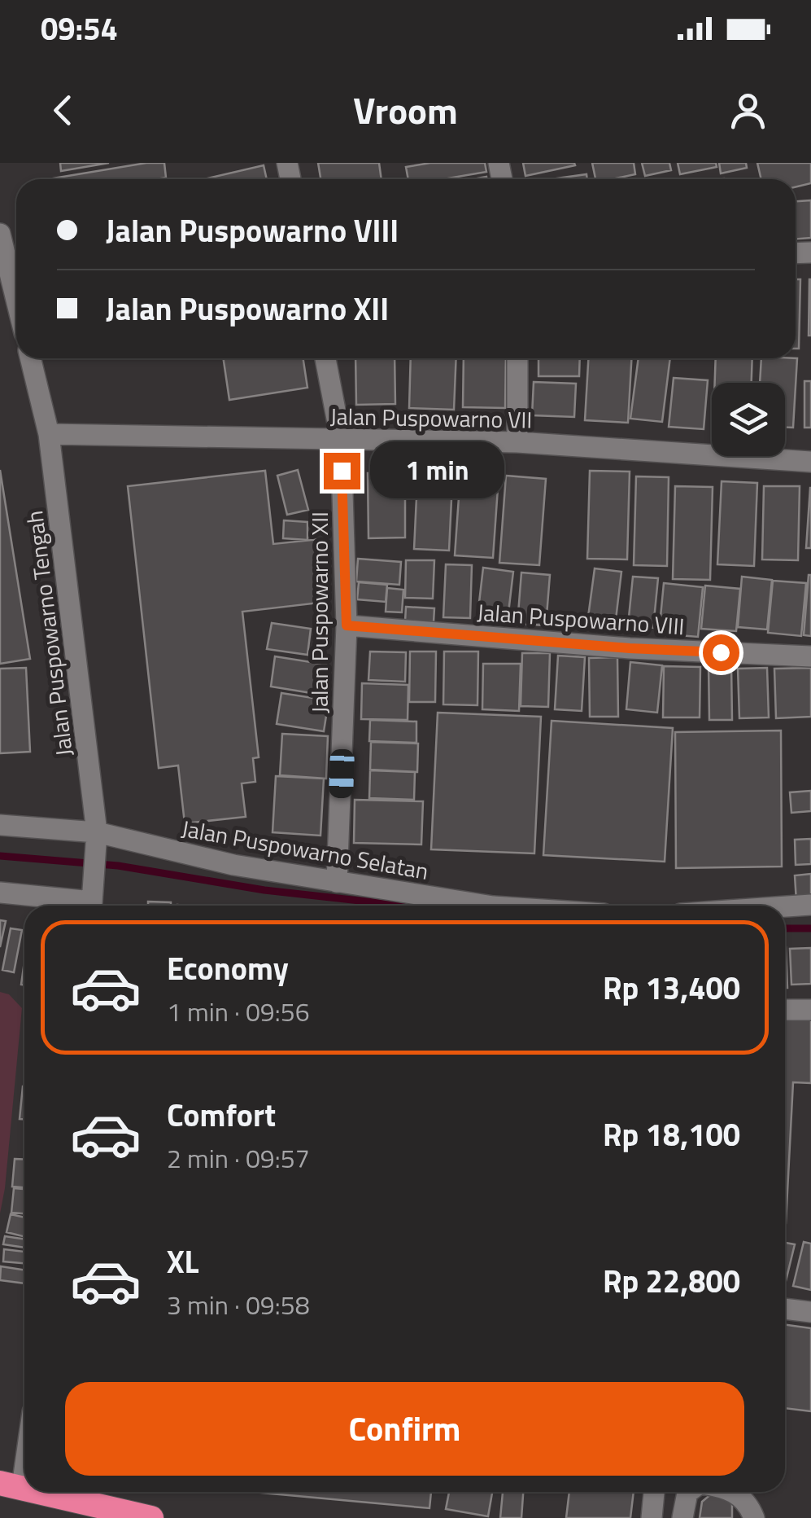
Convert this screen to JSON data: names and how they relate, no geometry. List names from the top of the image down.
{
  "streets": {
    "street": [
      "Jalan Puspowarno VII",
      "Jalan Puspowarno XII",
      "Jalan Puspowarno VIII",
      "Jalan Puspowarno Tengah",
      "Jalan Puspowarno Selatan"
    ]
  },
  "crossings": [
    ["Jalan Puspowarno VII", "Jalan Puspowarno XII"],
    ["Jalan Puspowarno VII", "Jalan Puspowarno Tengah"],
    ["Jalan Puspowarno XII", "Jalan Puspowarno VIII"],
    ["Jalan Puspowarno XII", "Jalan Puspowarno Selatan"],
    ["Jalan Puspowarno Tengah", "Jalan Puspowarno Selatan"]
  ],
  "page": {
    "status": "09:54",
    "header": "Vroom",
    "banner": ["Jalan Puspowarno VIII", "Jalan Puspowarno XII"],
    "bubble": "1 min",
    "list": [
      {
        "name": "Economy",
        "note": "1 min · 09:56",
        "value": "Rp 13,400"
      },
      {
        "name": "Comfort",
        "note": "2 min · 09:57",
        "value": "Rp 18,100"
      },
      {
        "name": "XL",
        "note": "3 min · 09:58",
        "value": "Rp 22,800"
      }
    ],
    "buttons": "Confirm"
  }
}
